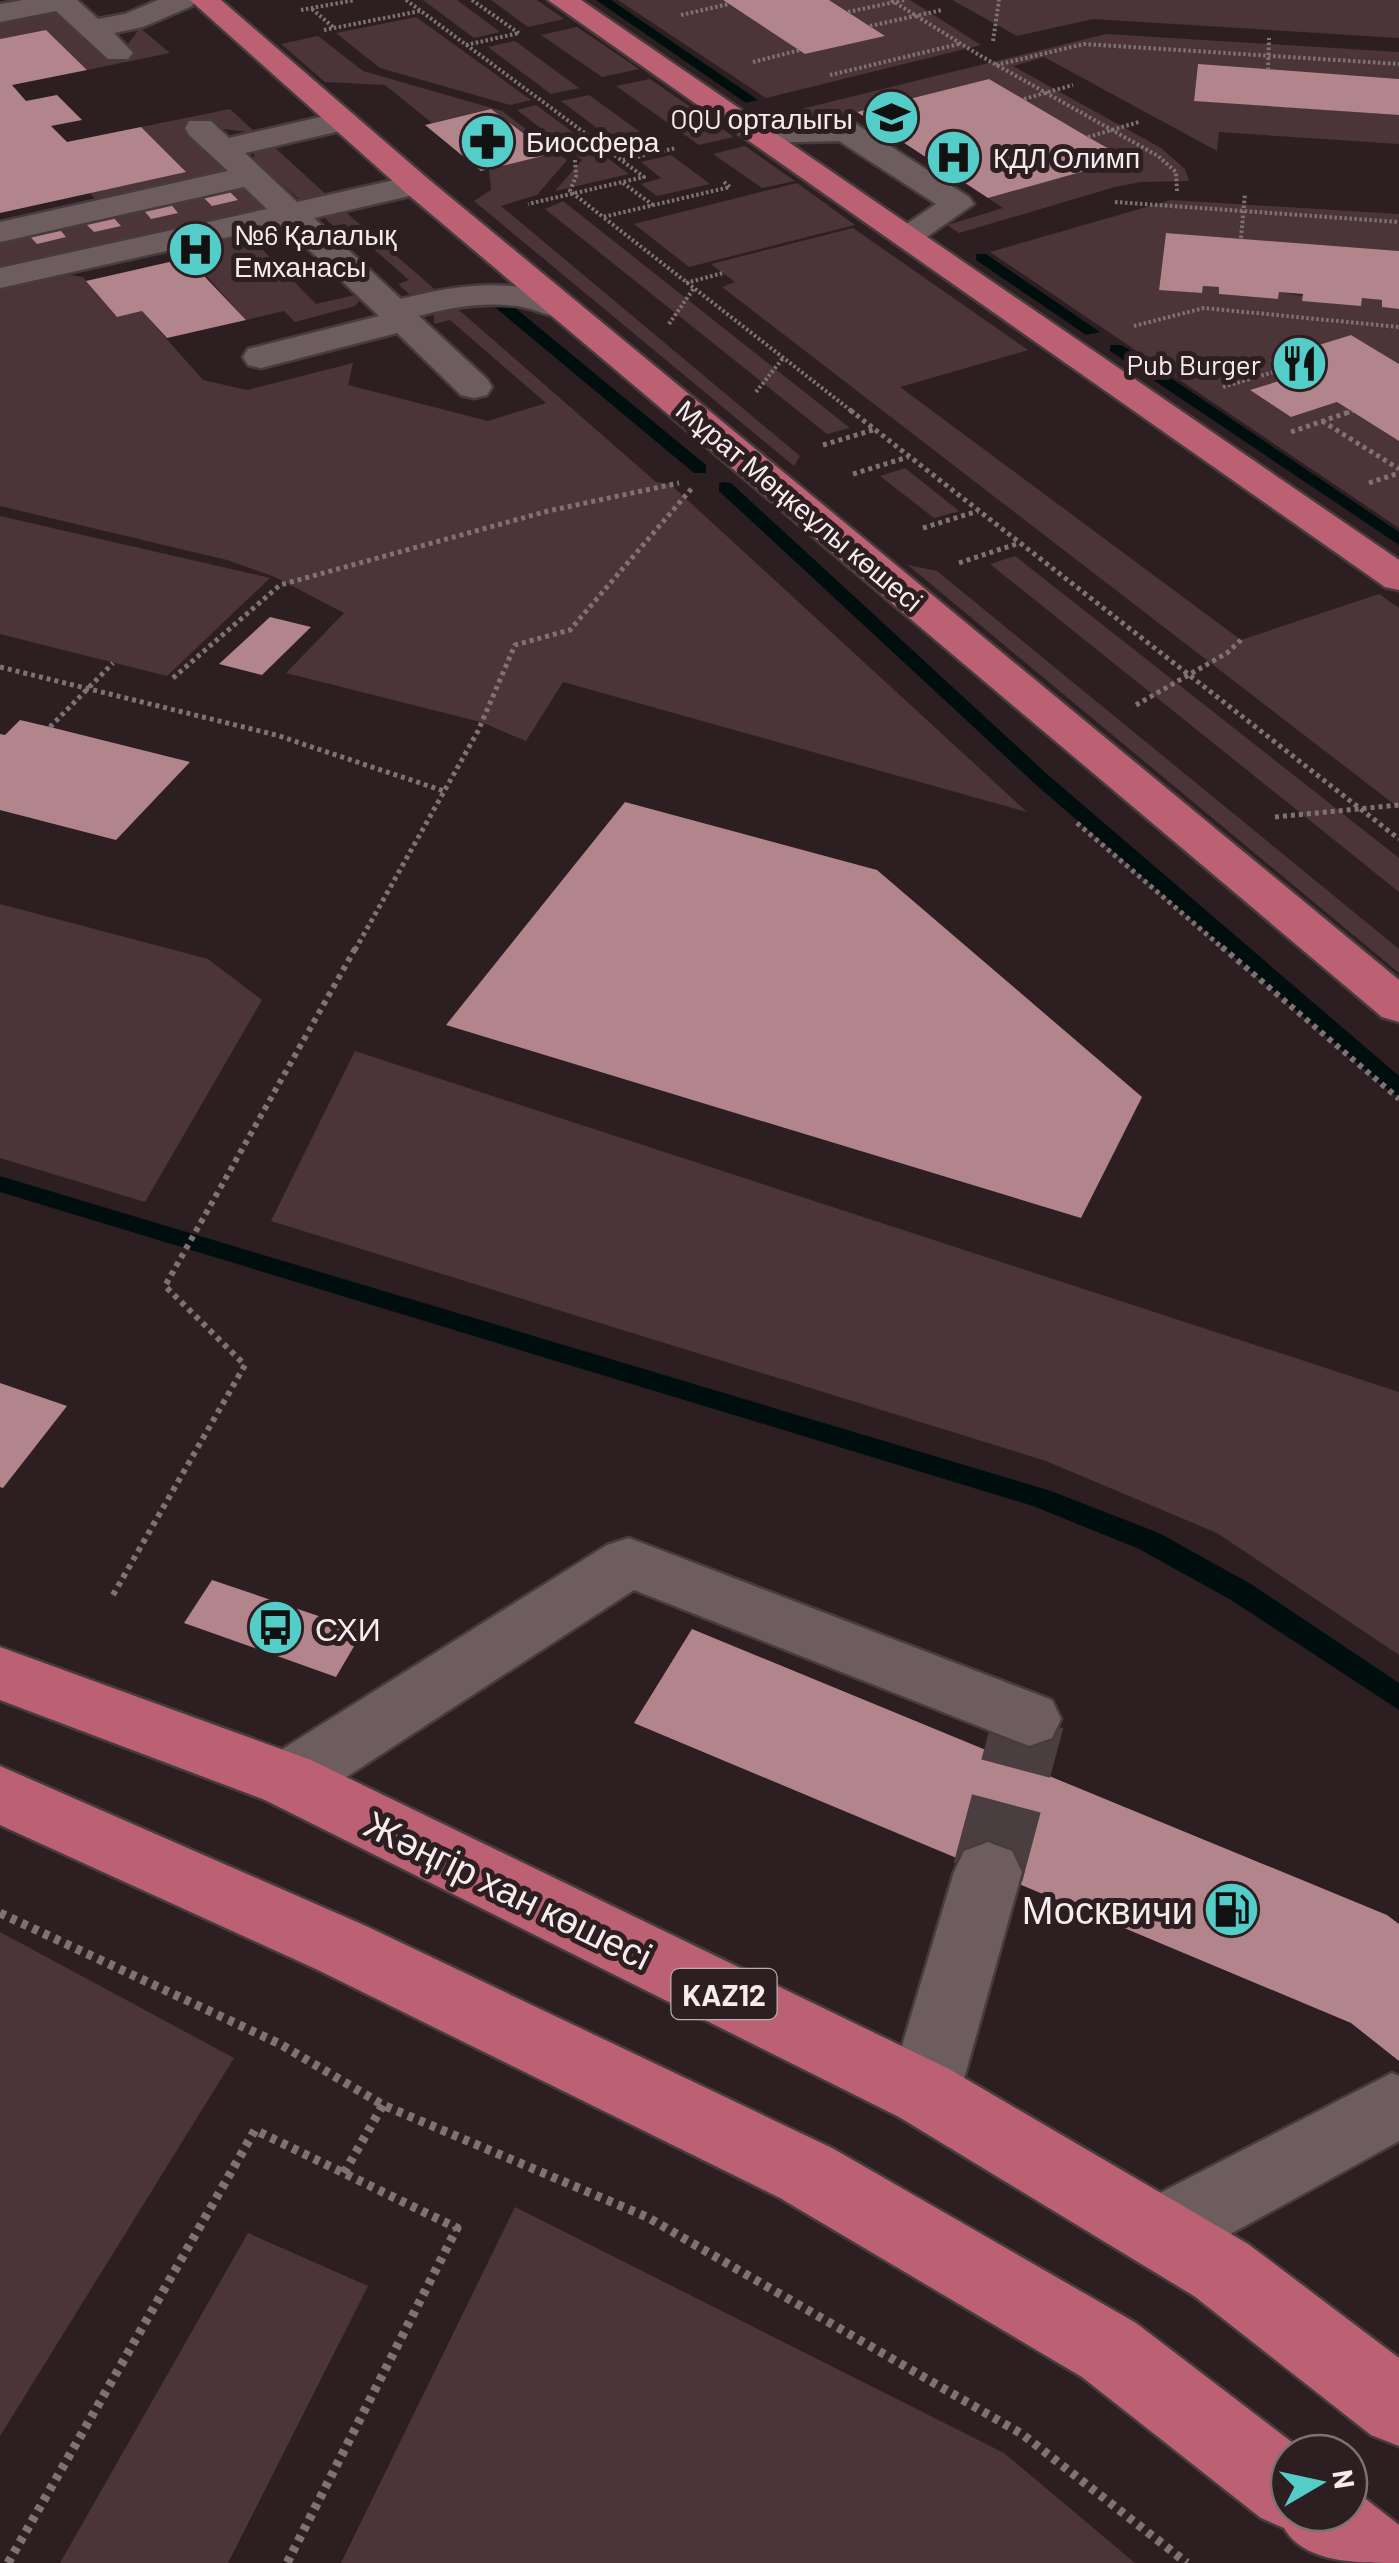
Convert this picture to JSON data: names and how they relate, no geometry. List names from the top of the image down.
{
  "streets": {
    "main road": ["Мұрат Мөңкеұлы көшесі", "Жәңгір хан көшесі", "KAZ12"]
  },
  "places": {
    "school or university": ["OQU орталыгы"],
    "pharmacy": ["Биосфера"],
    "hospital": ["КДЛ Олимп", "№6 Қалалық Емханасы"],
    "restaurant": ["Pub Burger"],
    "bus stop": ["СХИ"],
    "fuel station": ["Москвичи"]
  },
  "north": "right"
}
